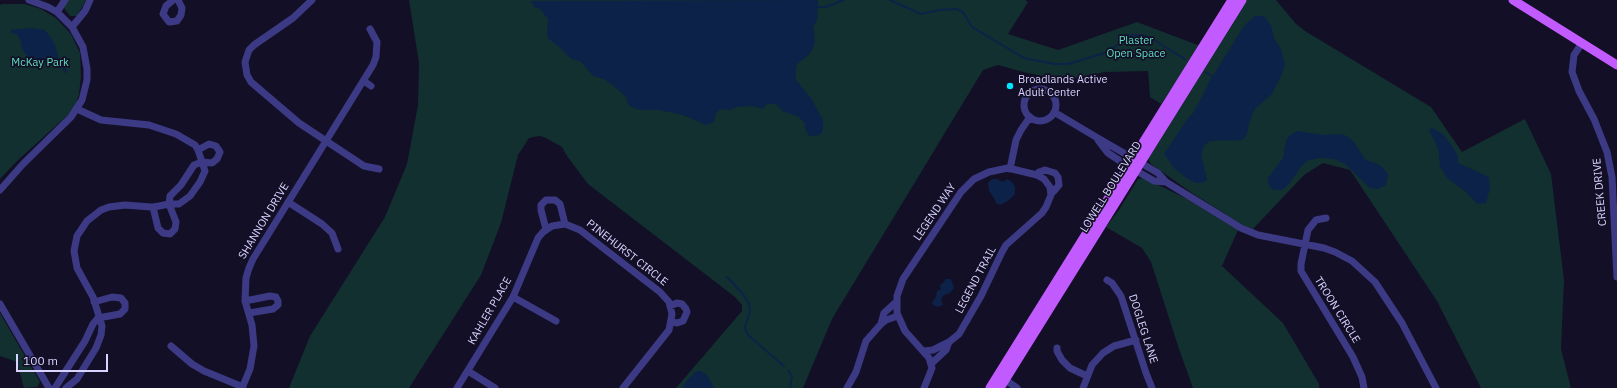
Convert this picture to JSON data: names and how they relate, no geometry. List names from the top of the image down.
{
  "streets": {
    "main road": ["LOWELL BOULEVARD"],
    "street": [
      "CREEK DRIVE",
      "LEGEND WAY",
      "SHANNON DRIVE",
      "PINEHURST CIRCLE",
      "LEGEND TRAIL",
      "TROON CIRCLE",
      "KAHLER PLACE",
      "DOGLEG LANE"
    ]
  },
  "crossings": [
    ["LEGEND WAY", "LEGEND TRAIL"]
  ],
  "parks": ["Plaster Open Space", "McKay Park"],
  "places": ["Broadlands Active Adult Center"],
  "scale_bar": "100 m"
}
